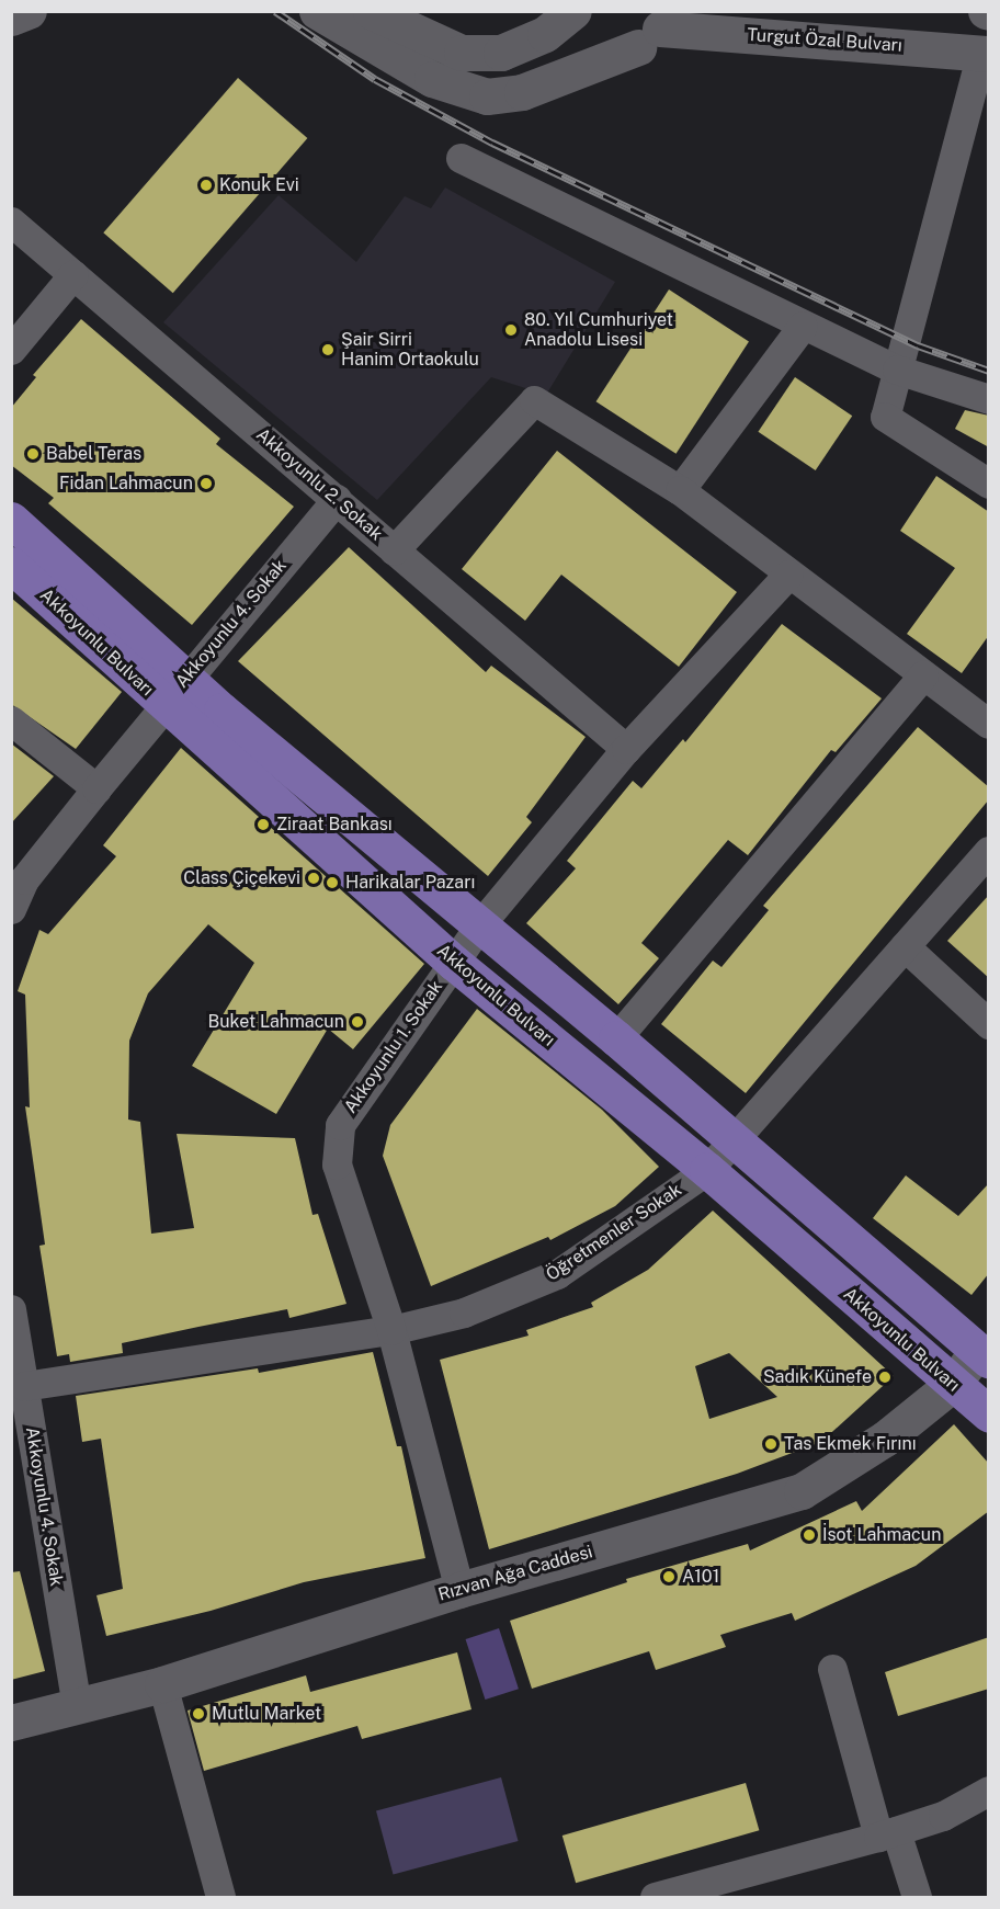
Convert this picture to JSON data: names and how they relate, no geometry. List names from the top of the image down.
{
  "streets": {
    "main road": ["Akkoyunlu Bulvarı"],
    "street": [
      "Turgut Özal Bulvarı",
      "Akkoyunlu 2. Sokak",
      "Akkoyunlu 4. Sokak",
      "Akkoyunlu 1. Sokak",
      "Öğretmenler Sokak",
      "Rızvan Ağa Caddesi"
    ]
  },
  "crossings": [
    ["Akkoyunlu 2. Sokak", "Akkoyunlu 4. Sokak"],
    ["Akkoyunlu 2. Sokak", "Akkoyunlu 1. Sokak"],
    ["Akkoyunlu 4. Sokak", "Akkoyunlu Bulvarı"],
    ["Akkoyunlu 4. Sokak", "Öğretmenler Sokak"],
    ["Akkoyunlu 4. Sokak", "Rızvan Ağa Caddesi"],
    ["Akkoyunlu Bulvarı", "Akkoyunlu 1. Sokak"],
    ["Akkoyunlu Bulvarı", "Öğretmenler Sokak"],
    ["Akkoyunlu Bulvarı", "Rızvan Ağa Caddesi"],
    ["Akkoyunlu 1. Sokak", "Öğretmenler Sokak"],
    ["Akkoyunlu 1. Sokak", "Rızvan Ağa Caddesi"]
  ],
  "places": [
    "Konuk Evi",
    "80. Yıl Cumhuriyet Anadolu Lisesi",
    "Şair Sirri Hanim Ortaokulu",
    "Babel Teras",
    "Fidan Lahmacun",
    "Ziraat Bankası",
    "Class Çiçekevi",
    "Harikalar Pazarı",
    "Buket Lahmacun",
    "Sadık Künefe",
    "Tas Ekmek Fırını",
    "İsot Lahmacun",
    "A101",
    "Mutlu Market"
  ]
}
